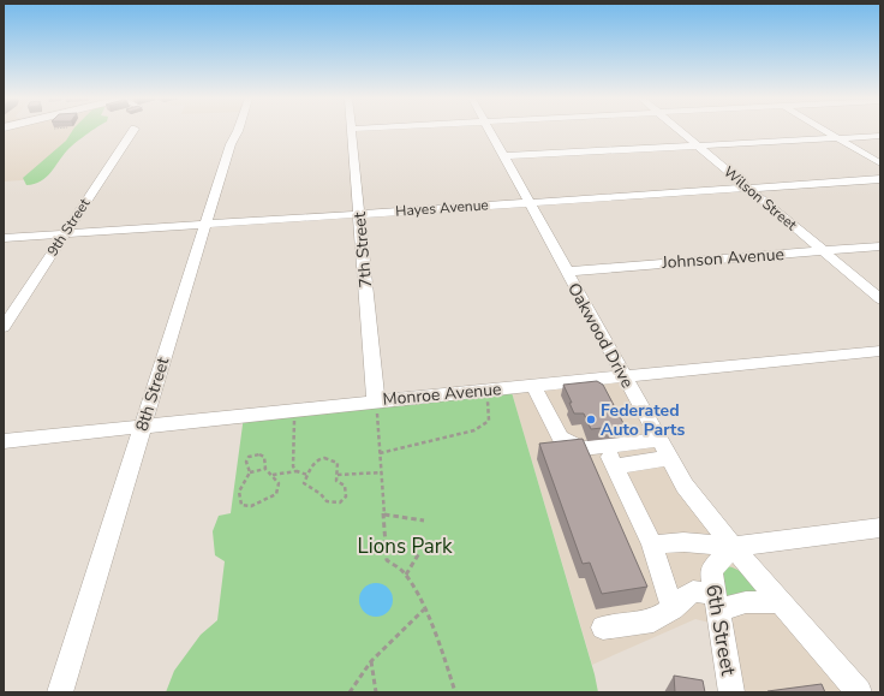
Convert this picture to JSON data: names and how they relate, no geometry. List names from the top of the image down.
{
  "streets": {
    "street": [
      "Wilson Street",
      "Hayes Avenue",
      "9th Street",
      "7th Street",
      "Johnson Avenue",
      "Oakwood Drive",
      "8th Street",
      "Monroe Avenue",
      "6th Street"
    ]
  },
  "crossings": [
    ["Wilson Street", "Hayes Avenue"],
    ["Wilson Street", "Johnson Avenue"],
    ["Hayes Avenue", "9th Street"],
    ["Hayes Avenue", "7th Street"],
    ["Hayes Avenue", "Oakwood Drive"],
    ["Hayes Avenue", "8th Street"],
    ["7th Street", "Monroe Avenue"],
    ["Johnson Avenue", "Oakwood Drive"],
    ["Oakwood Drive", "Monroe Avenue"],
    ["Oakwood Drive", "6th Street"],
    ["8th Street", "Monroe Avenue"]
  ],
  "parks": ["Lions Park"],
  "places": ["Federated Auto Parts"]
}
